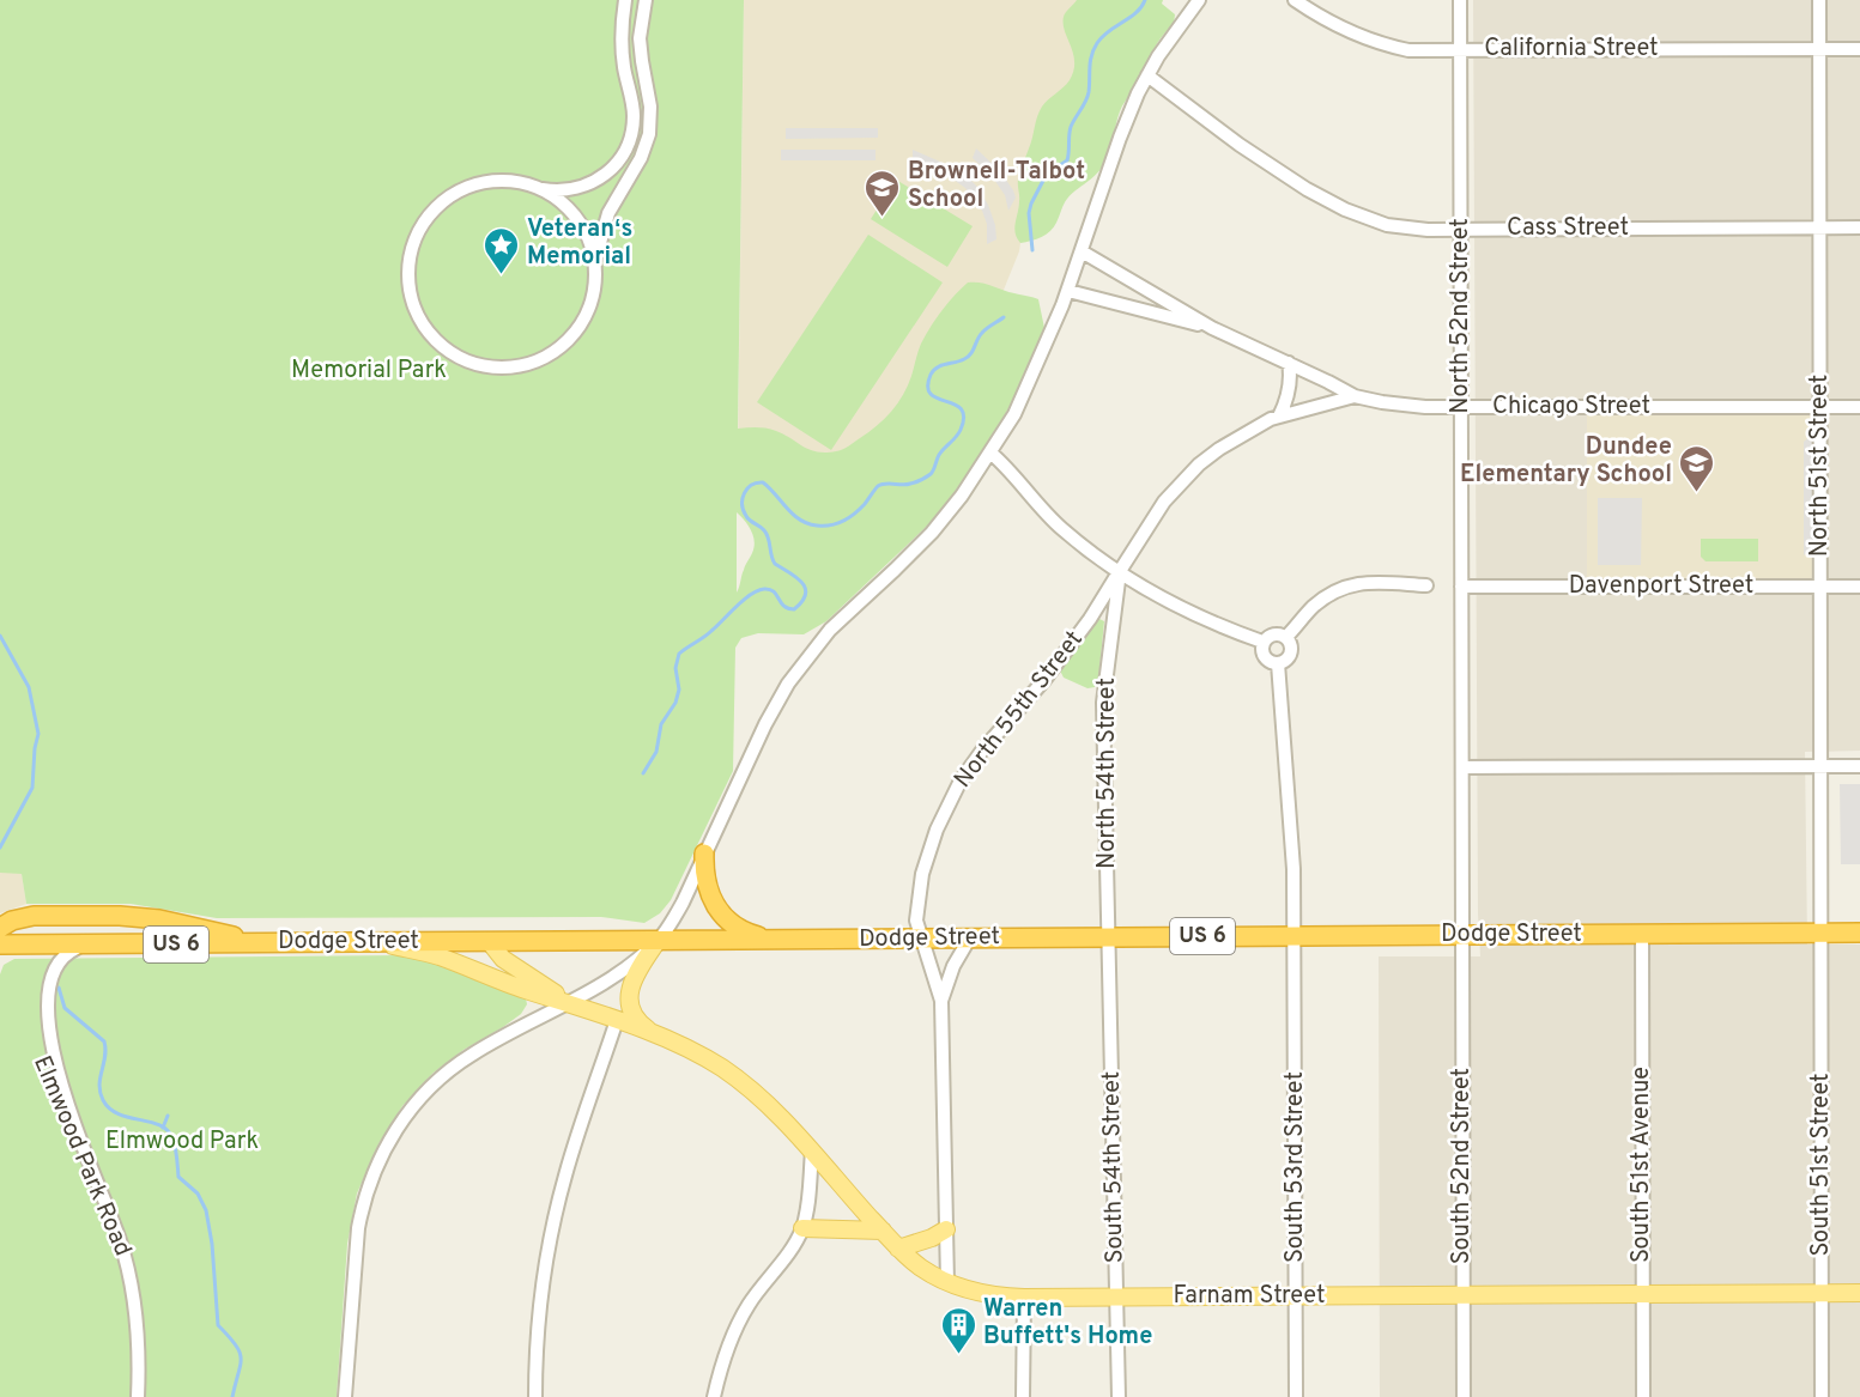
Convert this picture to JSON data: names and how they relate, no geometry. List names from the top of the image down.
{
  "streets": {
    "highway": ["Dodge Street", "US 6"],
    "main road": ["Farnam Street"],
    "street": [
      "California Street",
      "Cass Street",
      "North 52nd Street",
      "Chicago Street",
      "North 51st Street",
      "Davenport Street",
      "North 55th Street",
      "North 54th Street",
      "Elmwood Park Road",
      "South 51st Avenue",
      "South 51st Street",
      "South 52nd Street",
      "South 54th Street",
      "South 53rd Street"
    ]
  },
  "crossings": [
    ["California Street", "North 52nd Street"],
    ["California Street", "North 51st Street"],
    ["Cass Street", "North 52nd Street"],
    ["Cass Street", "North 51st Street"],
    ["North 52nd Street", "Chicago Street"],
    ["North 52nd Street", "Davenport Street"],
    ["North 52nd Street", "Dodge Street"],
    ["North 52nd Street", "South 52nd Street"],
    ["Chicago Street", "North 51st Street"],
    ["Chicago Street", "North 54th Street"],
    ["North 51st Street", "Davenport Street"],
    ["North 51st Street", "Dodge Street"],
    ["North 51st Street", "South 51st Street"],
    ["North 55th Street", "North 54th Street"],
    ["North 55th Street", "Dodge Street"],
    ["North 54th Street", "Dodge Street"],
    ["North 54th Street", "South 54th Street"],
    ["Dodge Street", "South 51st Avenue"],
    ["Dodge Street", "South 51st Street"],
    ["Dodge Street", "South 52nd Street"],
    ["Dodge Street", "South 54th Street"],
    ["Dodge Street", "South 53rd Street"],
    ["Dodge Street", "Farnam Street"],
    ["South 51st Avenue", "Farnam Street"],
    ["South 51st Street", "Farnam Street"],
    ["South 52nd Street", "Farnam Street"],
    ["South 54th Street", "Farnam Street"],
    ["South 53rd Street", "Farnam Street"]
  ],
  "parks": ["Memorial Park", "Elmwood Park"],
  "places": {
    "school or university": ["Brownell-Talbot School", "Dundee Elementary School"],
    "place": ["Veteranʻs Memorial"],
    "building": ["Warren Buffett's Home"]
  }
}
